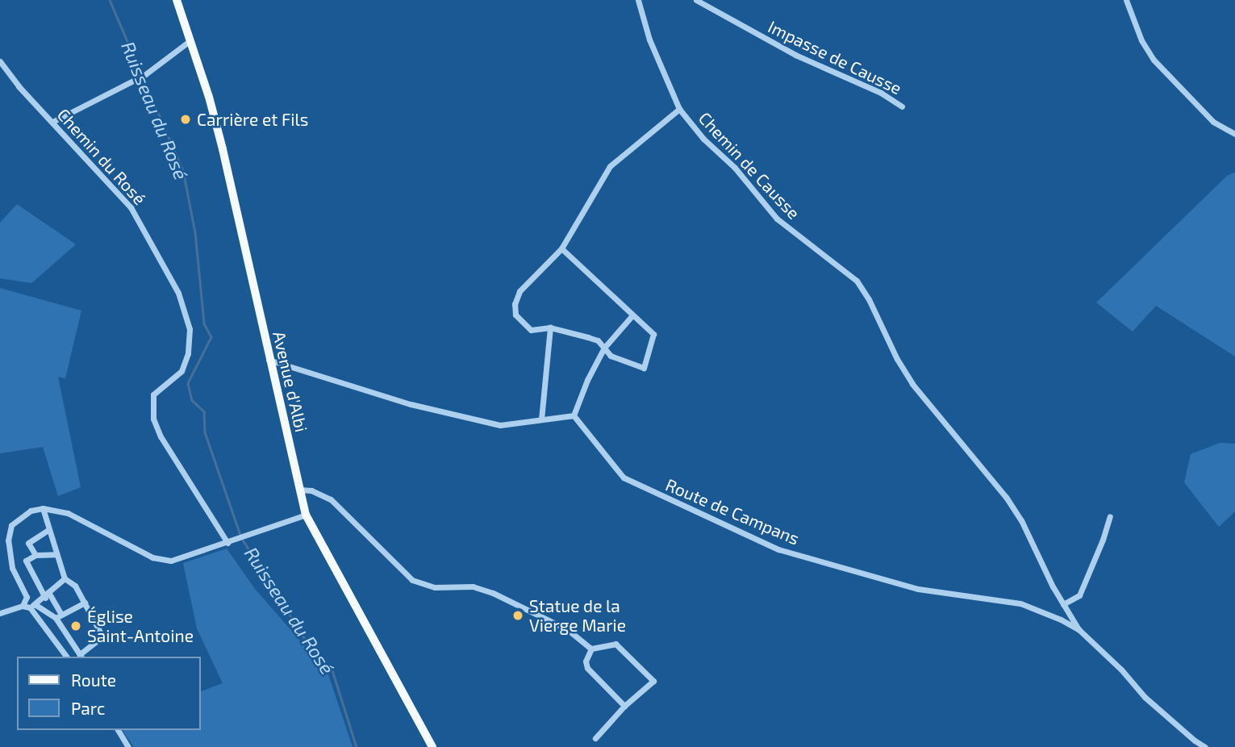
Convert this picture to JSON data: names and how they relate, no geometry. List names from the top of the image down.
{
  "streets": {
    "main road": ["Avenue d'Albi"],
    "street": [
      "Impasse de Causse",
      "Chemin du Rosé",
      "Chemin de Causse",
      "Route de Campans"
    ]
  },
  "crossings": [
    ["Chemin de Causse", "Route de Campans"]
  ],
  "water": ["Ruisseau du Rosé"],
  "places": ["Carrière et Fils", "Statue de la Vierge Marie", "Église Saint-Antoine"],
  "legend": ["Route", "Parc"]
}
